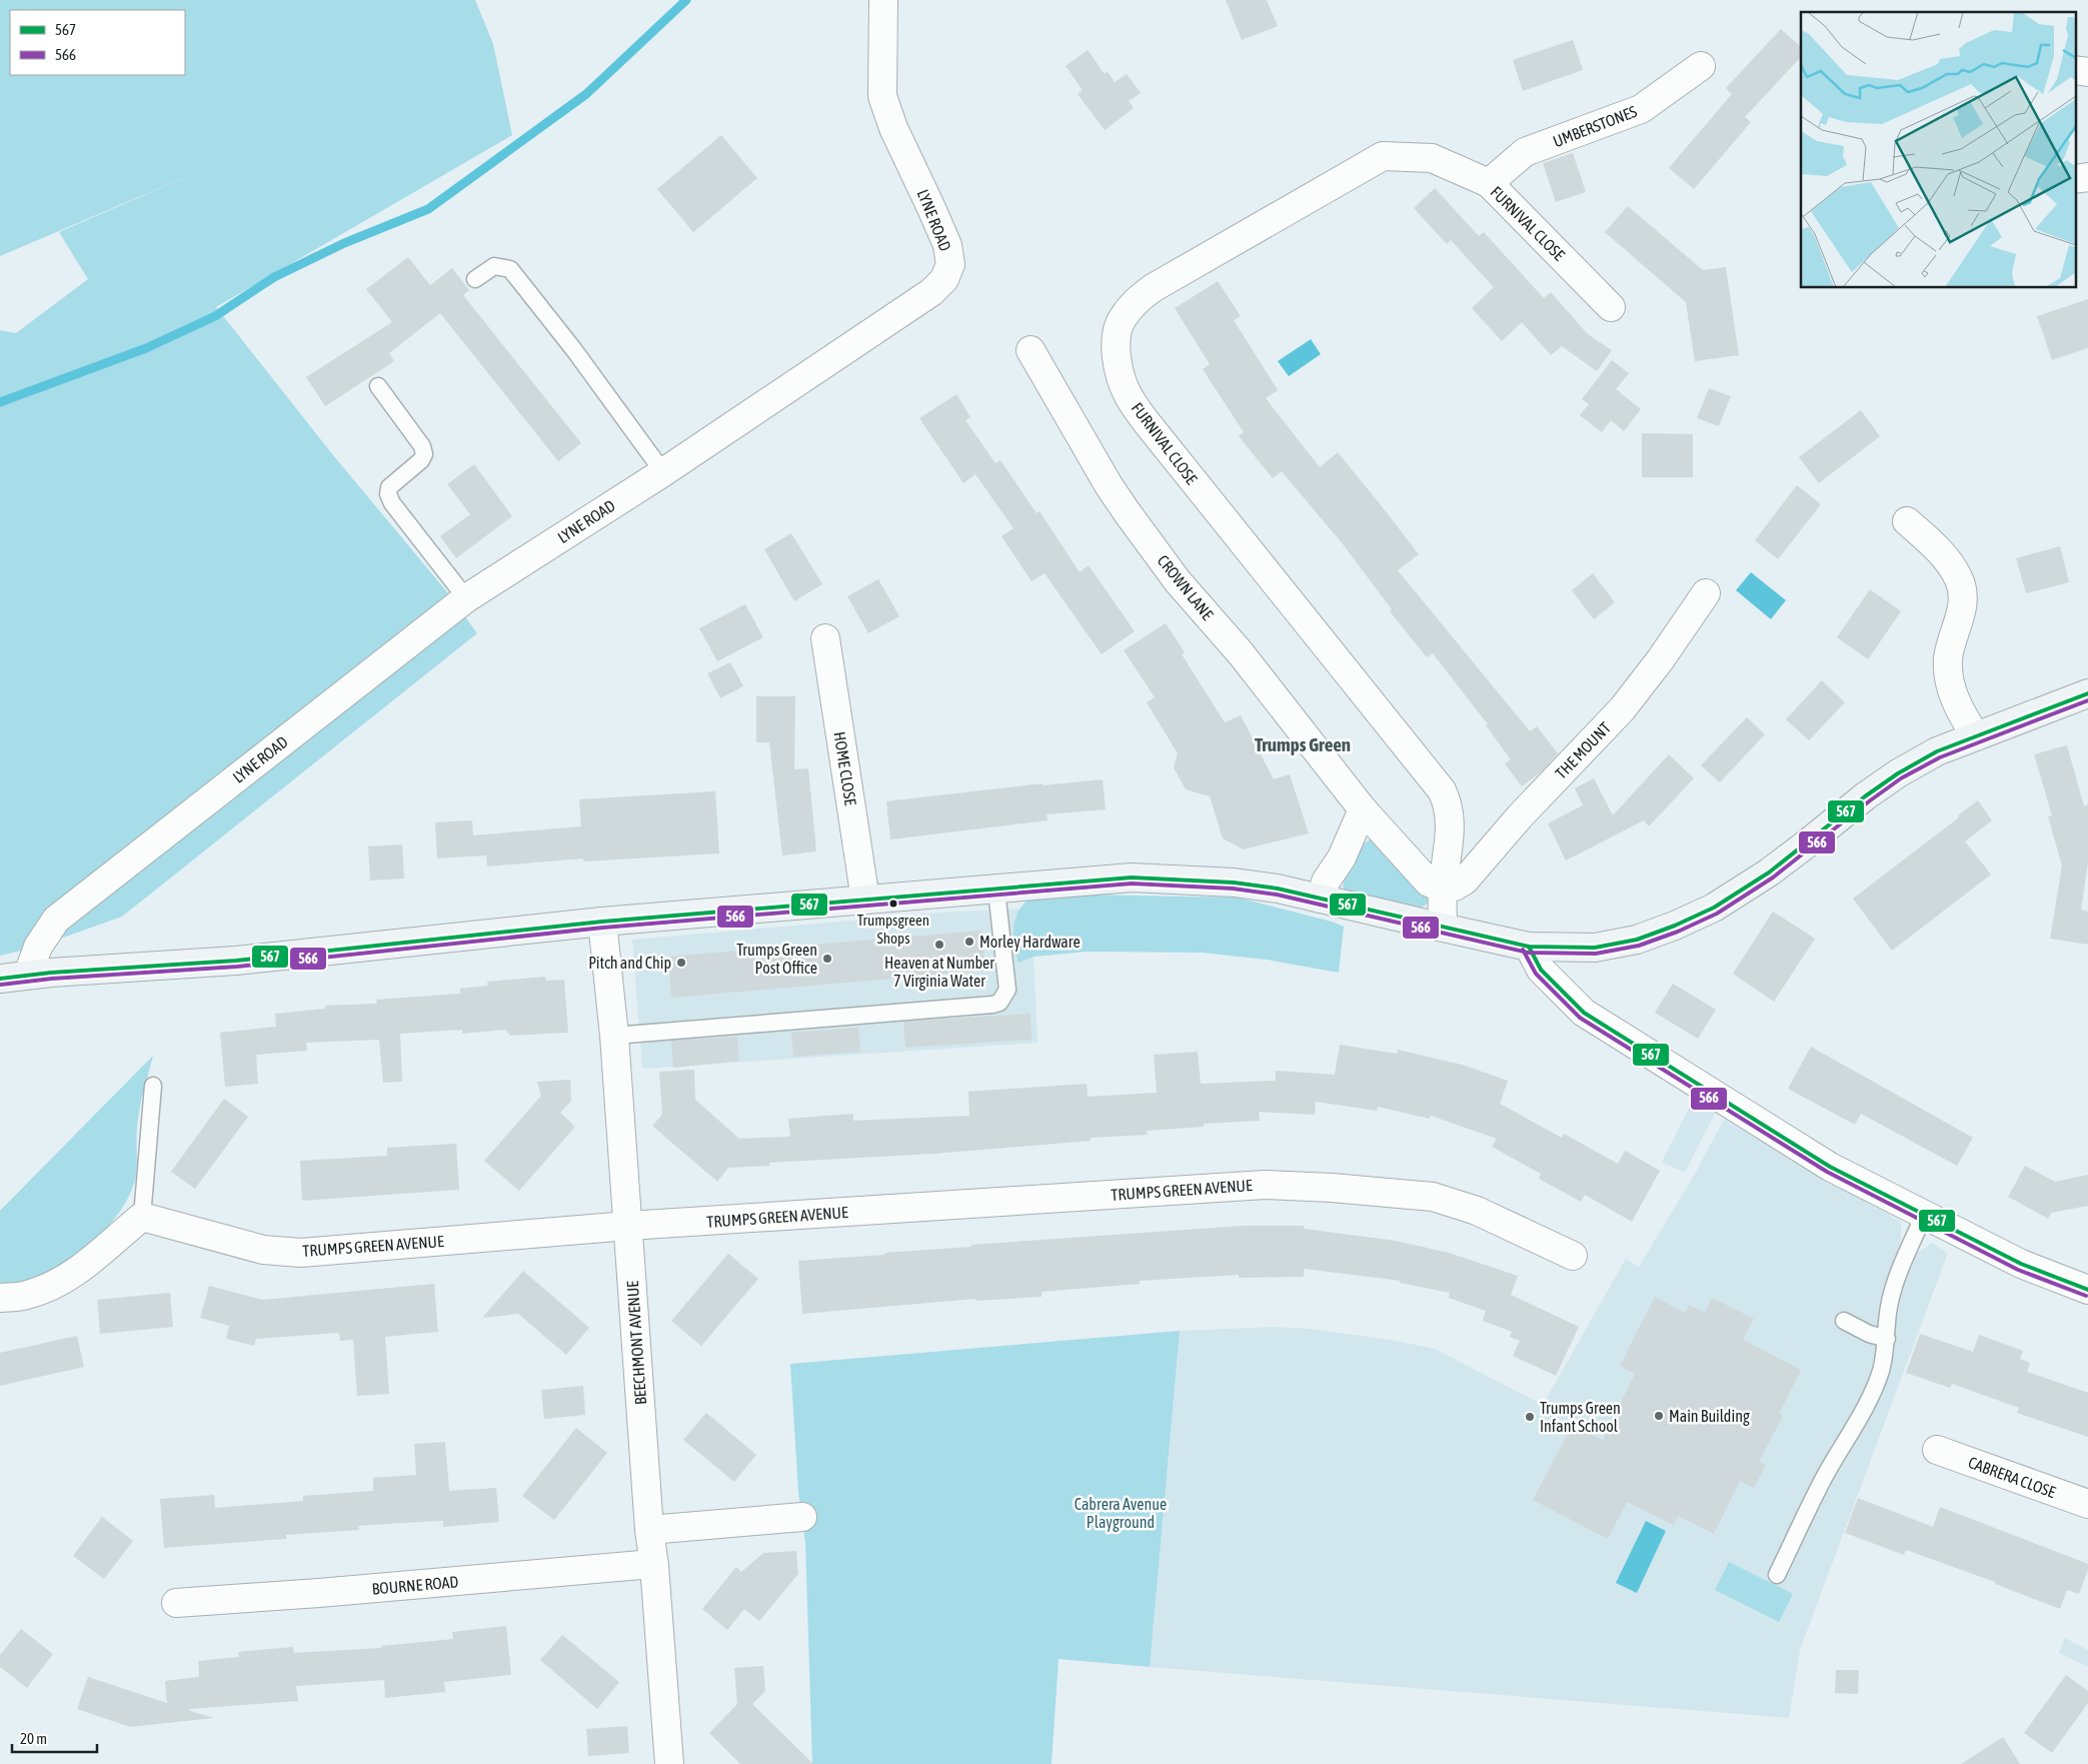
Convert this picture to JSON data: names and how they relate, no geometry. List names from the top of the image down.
{
  "streets": {
    "street": [
      "UMBERSTONES",
      "LYNE ROAD",
      "FURNIVAL CLOSE",
      "CROWN LANE",
      "THE MOUNT",
      "HOME CLOSE",
      "TRUMPS GREEN AVENUE",
      "BEECHMONT AVENUE",
      "CABRERA CLOSE",
      "BOURNE ROAD"
    ]
  },
  "crossings": [
    ["UMBERSTONES", "FURNIVAL CLOSE"],
    ["FURNIVAL CLOSE", "CROWN LANE"],
    ["FURNIVAL CLOSE", "THE MOUNT"],
    ["CROWN LANE", "THE MOUNT"],
    ["TRUMPS GREEN AVENUE", "BEECHMONT AVENUE"],
    ["BEECHMONT AVENUE", "BOURNE ROAD"]
  ],
  "districts": ["Trumps Green"],
  "parks": ["Cabrera Avenue Playground"],
  "places": [
    "Trumpsgreen Shops",
    "Morley Hardware",
    "Heaven at Number 7 Virginia Water",
    "Trumps Green Post Office",
    "Pitch and Chip",
    "Main Building",
    "Trumps Green Infant School"
  ],
  "lines": ["transit line 567", "transit line 566"],
  "legend": ["567", "566"],
  "scale_bar": "20 m"
}
